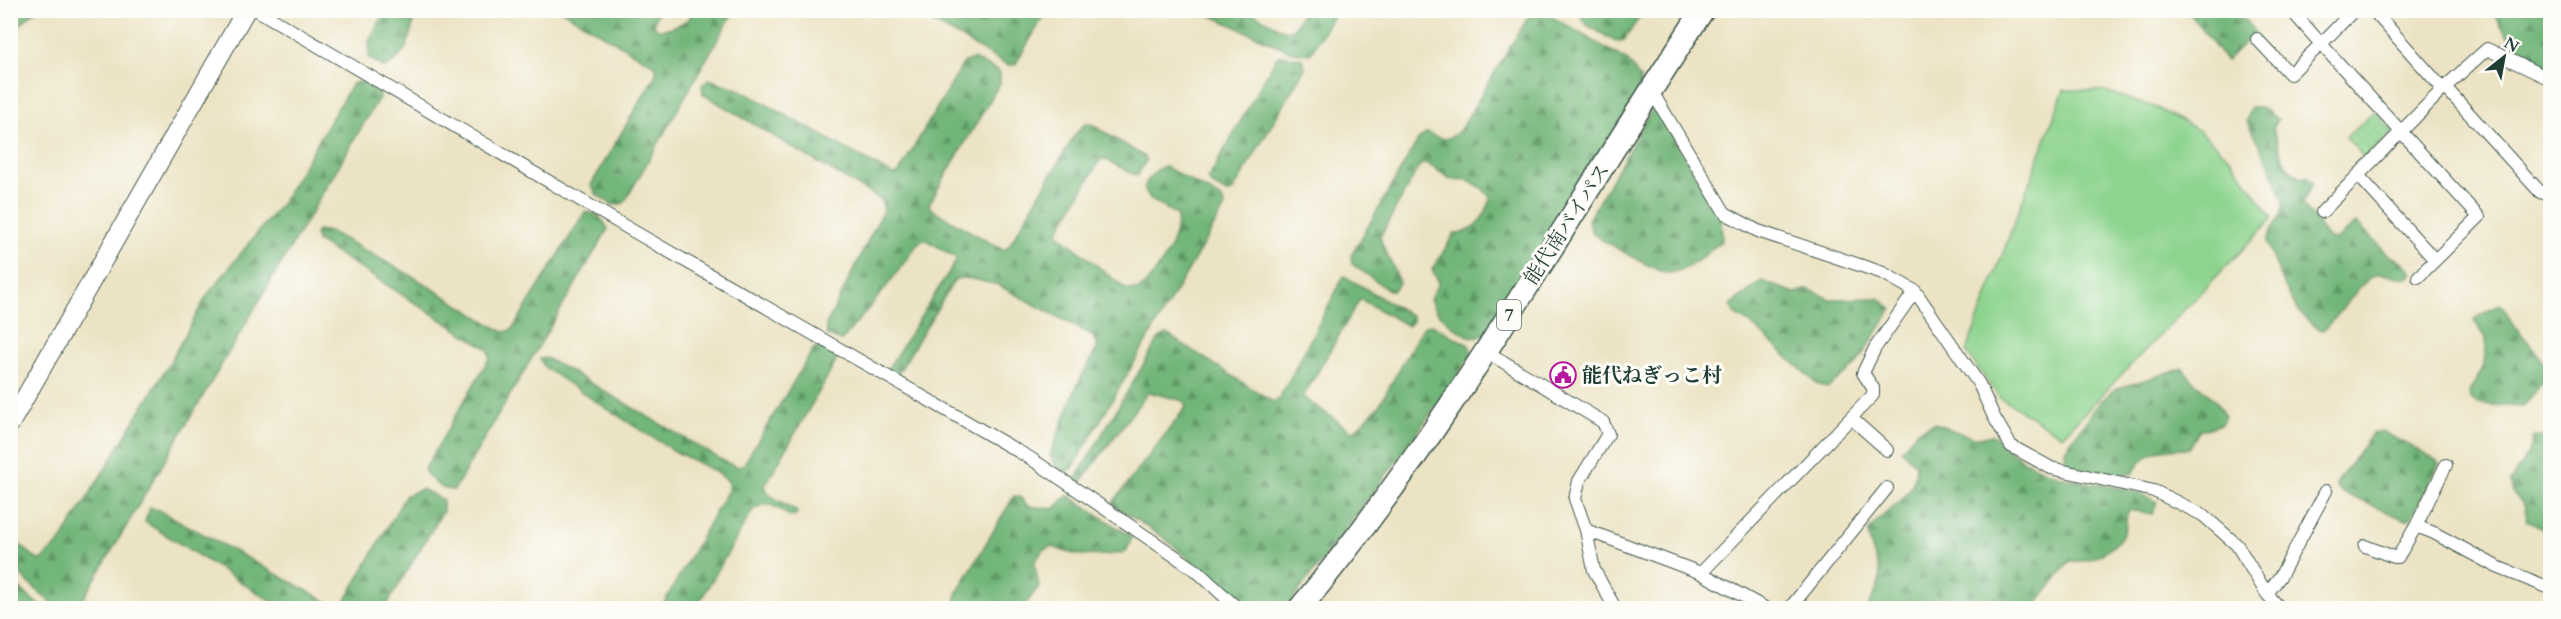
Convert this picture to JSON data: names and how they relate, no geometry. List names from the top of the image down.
{
  "streets": {
    "highway": ["能代南バイパス", "7"]
  },
  "places": {
    "public building": ["能代ねぎっこ村"]
  },
  "north": "top right"
}
